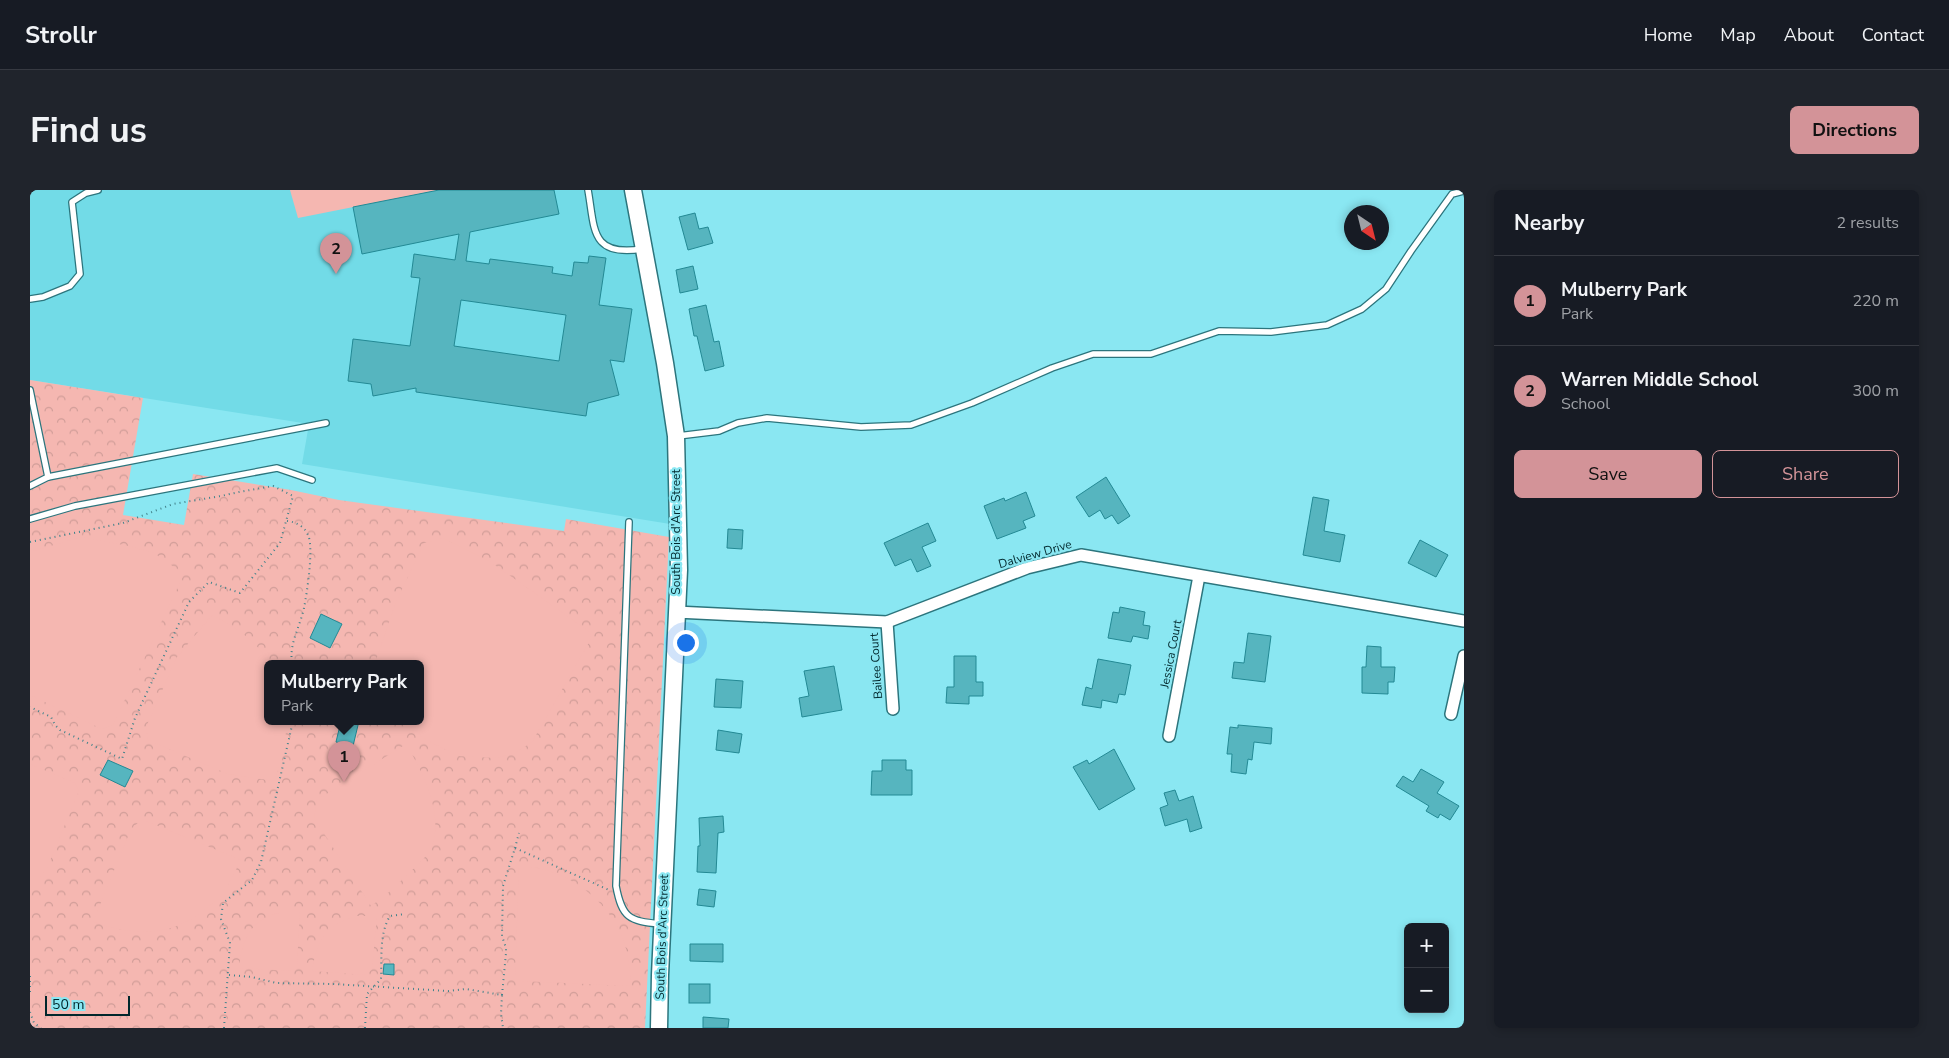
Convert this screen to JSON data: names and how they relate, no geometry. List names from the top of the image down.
{
  "streets": {
    "main road": ["South Bois d'Arc Street"],
    "street": ["Dalview Drive", "Jessica Court", "Bailee Court"]
  },
  "crossings": [
    ["South Bois d'Arc Street", "Dalview Drive"],
    ["Dalview Drive", "Jessica Court"],
    ["Dalview Drive", "Bailee Court"]
  ],
  "scale_bar": "50 m",
  "north": "bottom right",
  "page": {
    "header": "Strollr",
    "nav": [
      "Home",
      "Map",
      "About",
      "Contact"
    ],
    "buttons": [
      "Directions",
      ["Save", "Share"]
    ],
    "title": "Find us",
    "heading": ["Nearby", "2 results"],
    "pins": ["2", "1"],
    "list": [
      {
        "mark": "1",
        "name": "Mulberry Park",
        "note": "Park",
        "value": "220 m"
      },
      {
        "mark": "2",
        "name": "Warren Middle School",
        "note": "School",
        "value": "300 m"
      }
    ],
    "popup": ["Mulberry Park", "Park"],
    "map_buttons": ["+", "−"],
    "scale": "50 m"
  }
}
